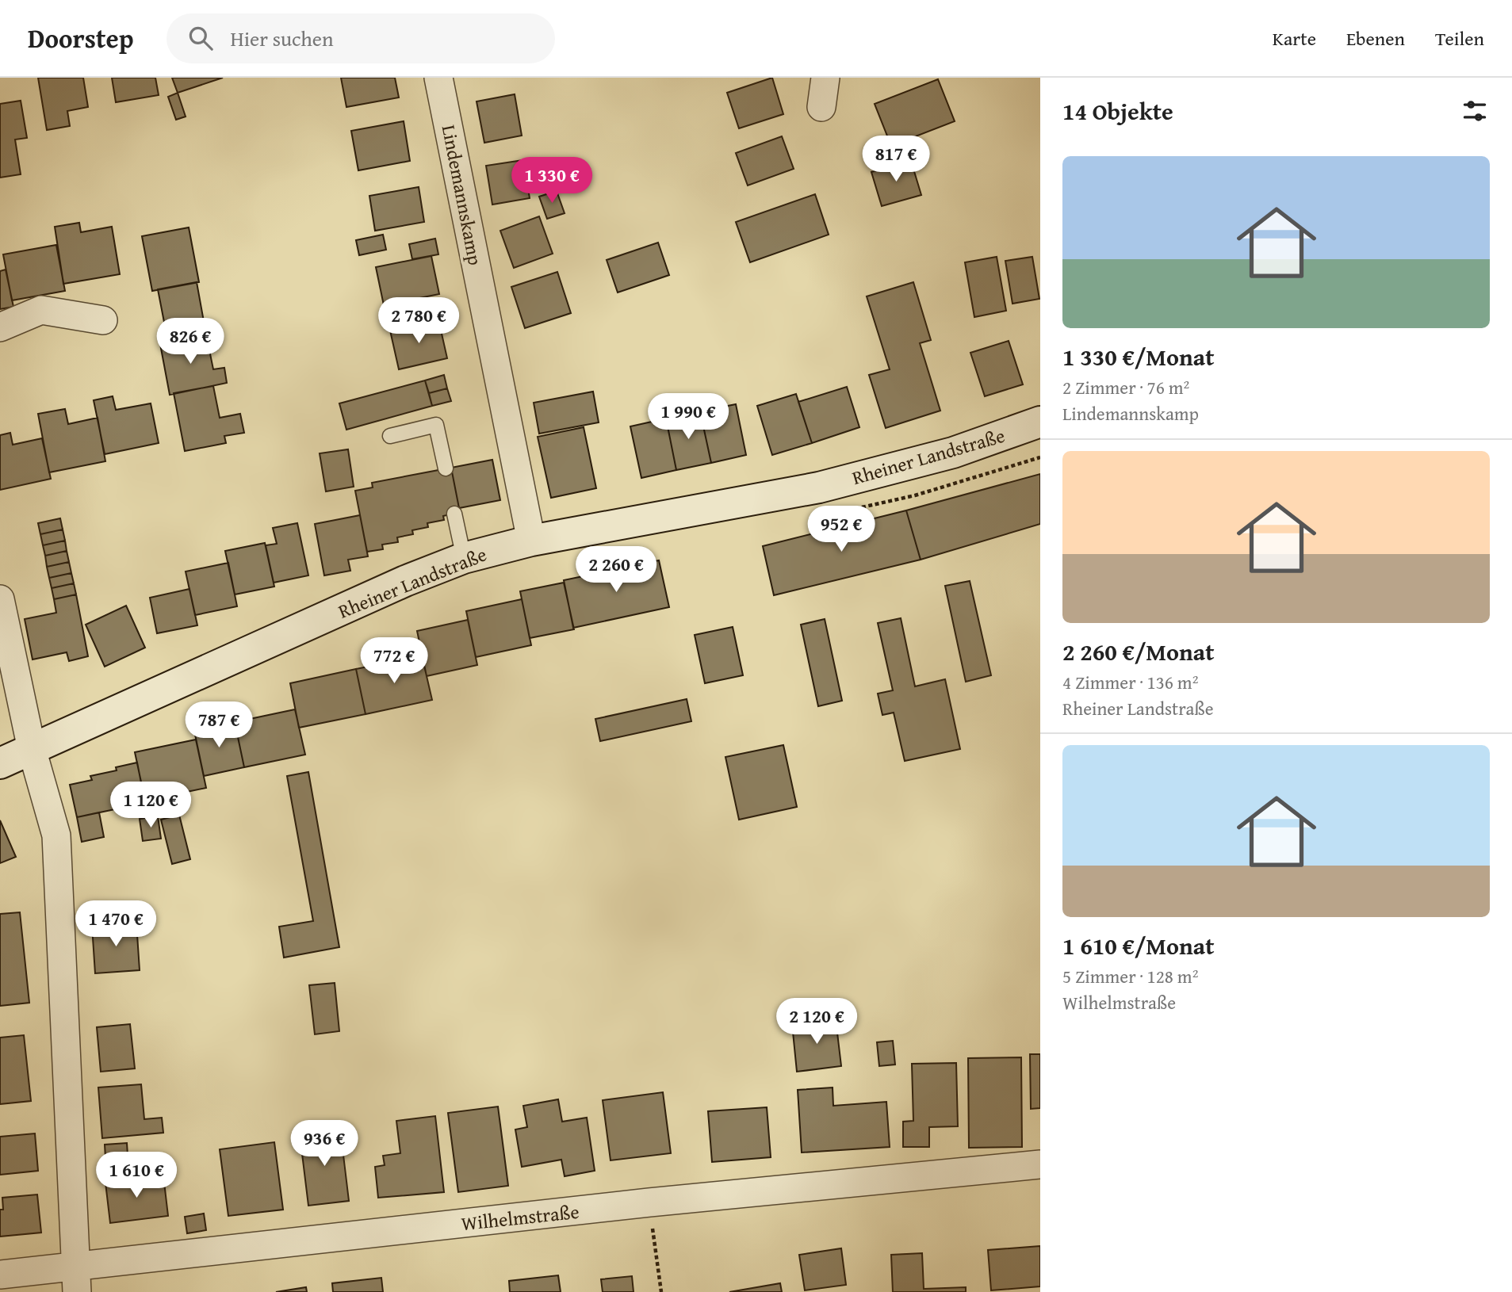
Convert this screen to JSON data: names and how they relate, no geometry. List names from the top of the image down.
{
  "streets": {
    "street": ["Lindemannskamp", "Rheiner Landstraße", "Wilhelmstraße"]
  },
  "crossings": [
    ["Lindemannskamp", "Rheiner Landstraße"]
  ],
  "page": {
    "header": "Doorstep",
    "search": "Hier suchen",
    "nav": ["Karte", "Ebenen", "Teilen"],
    "heading": "14 Objekte",
    "price": [
      "817 €",
      "1 330 €",
      "2 780 €",
      "826 €",
      "1 990 €",
      "952 €",
      "2 260 €",
      "772 €",
      "787 €",
      "1 120 €",
      "1 470 €",
      "2 120 €",
      "936 €",
      "1 610 €"
    ],
    "list": [
      {
        "name": "1 330 €/Monat",
        "note": "2 Zimmer · 76 m² · Lindemannskamp"
      },
      {
        "name": "2 260 €/Monat",
        "note": "4 Zimmer · 136 m² · Rheiner Landstraße"
      },
      {
        "name": "1 610 €/Monat",
        "note": "5 Zimmer · 128 m² · Wilhelmstraße"
      }
    ]
  }
}
